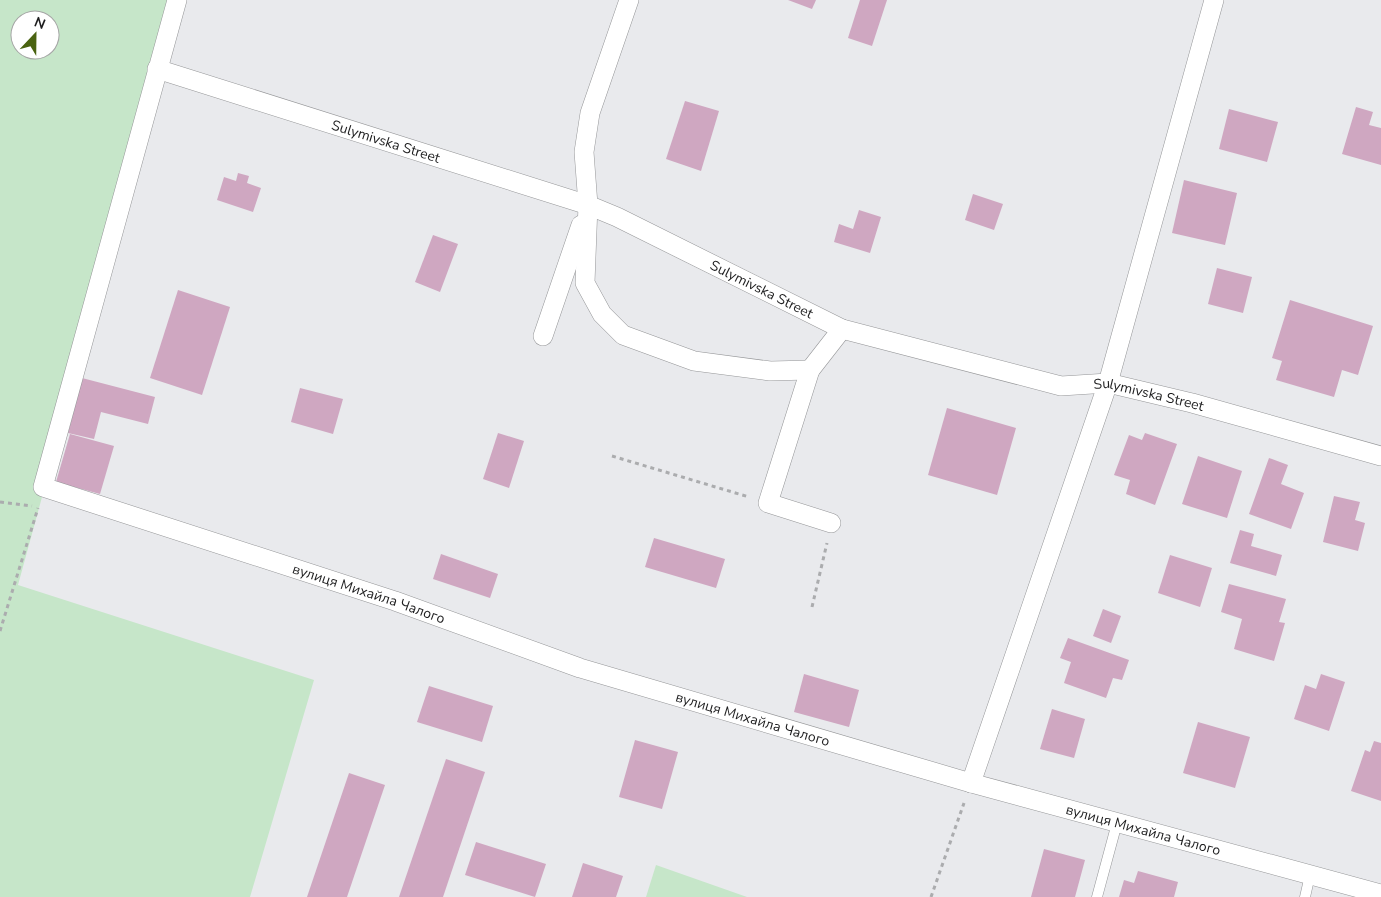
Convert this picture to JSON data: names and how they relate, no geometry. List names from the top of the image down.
{
  "streets": {
    "street": ["Sulymivska Street", "вулиця Михайла Чалого"]
  },
  "north": "top"
}
